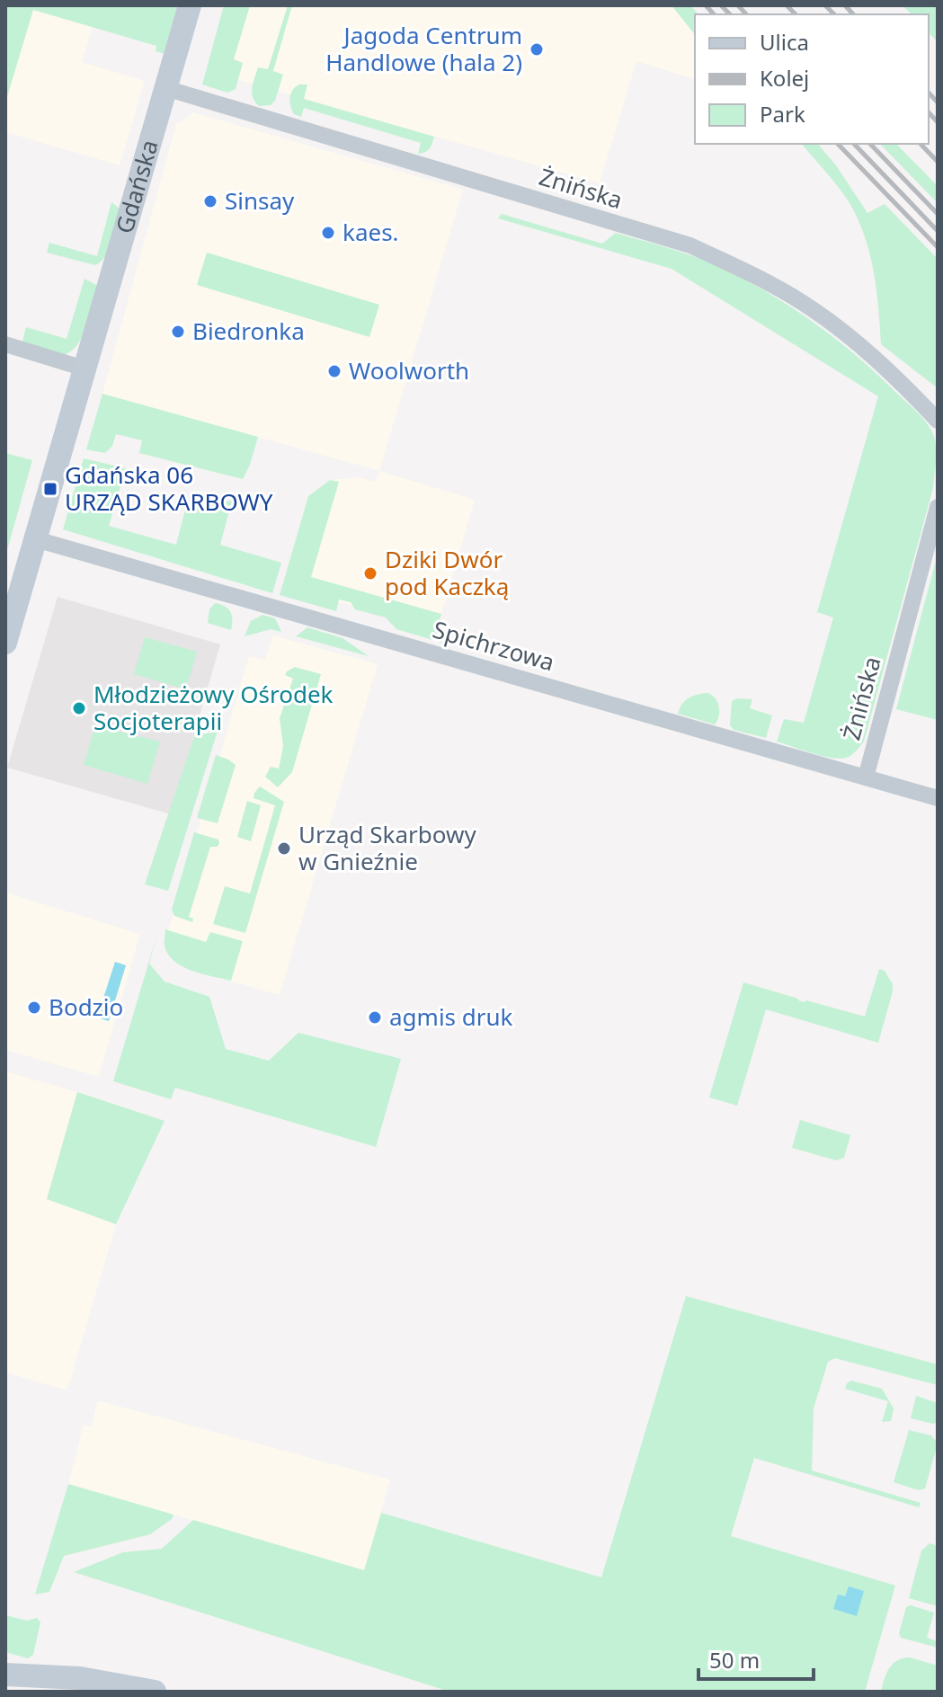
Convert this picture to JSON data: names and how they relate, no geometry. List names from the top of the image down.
{
  "streets": {
    "street": ["Gdańska", "Żnińska", "Spichrzowa"]
  },
  "crossings": [
    ["Gdańska", "Żnińska"],
    ["Gdańska", "Spichrzowa"],
    ["Żnińska", "Spichrzowa"]
  ],
  "places": {
    "other": [
      "Jagoda Centrum Handlowe (hala 2)",
      "Sinsay",
      "kaes.",
      "Biedronka",
      "Woolworth",
      "Dziki Dwór pod Kaczką",
      "Młodzieżowy Ośrodek Socjoterapii",
      "Urząd Skarbowy w Gnieźnie",
      "Bodzio",
      "agmis druk"
    ],
    "transit": ["Gdańska 06 URZĄD SKARBOWY"]
  },
  "legend": ["Ulica", "Kolej", "Park"],
  "scale_bar": "50 m"
}
